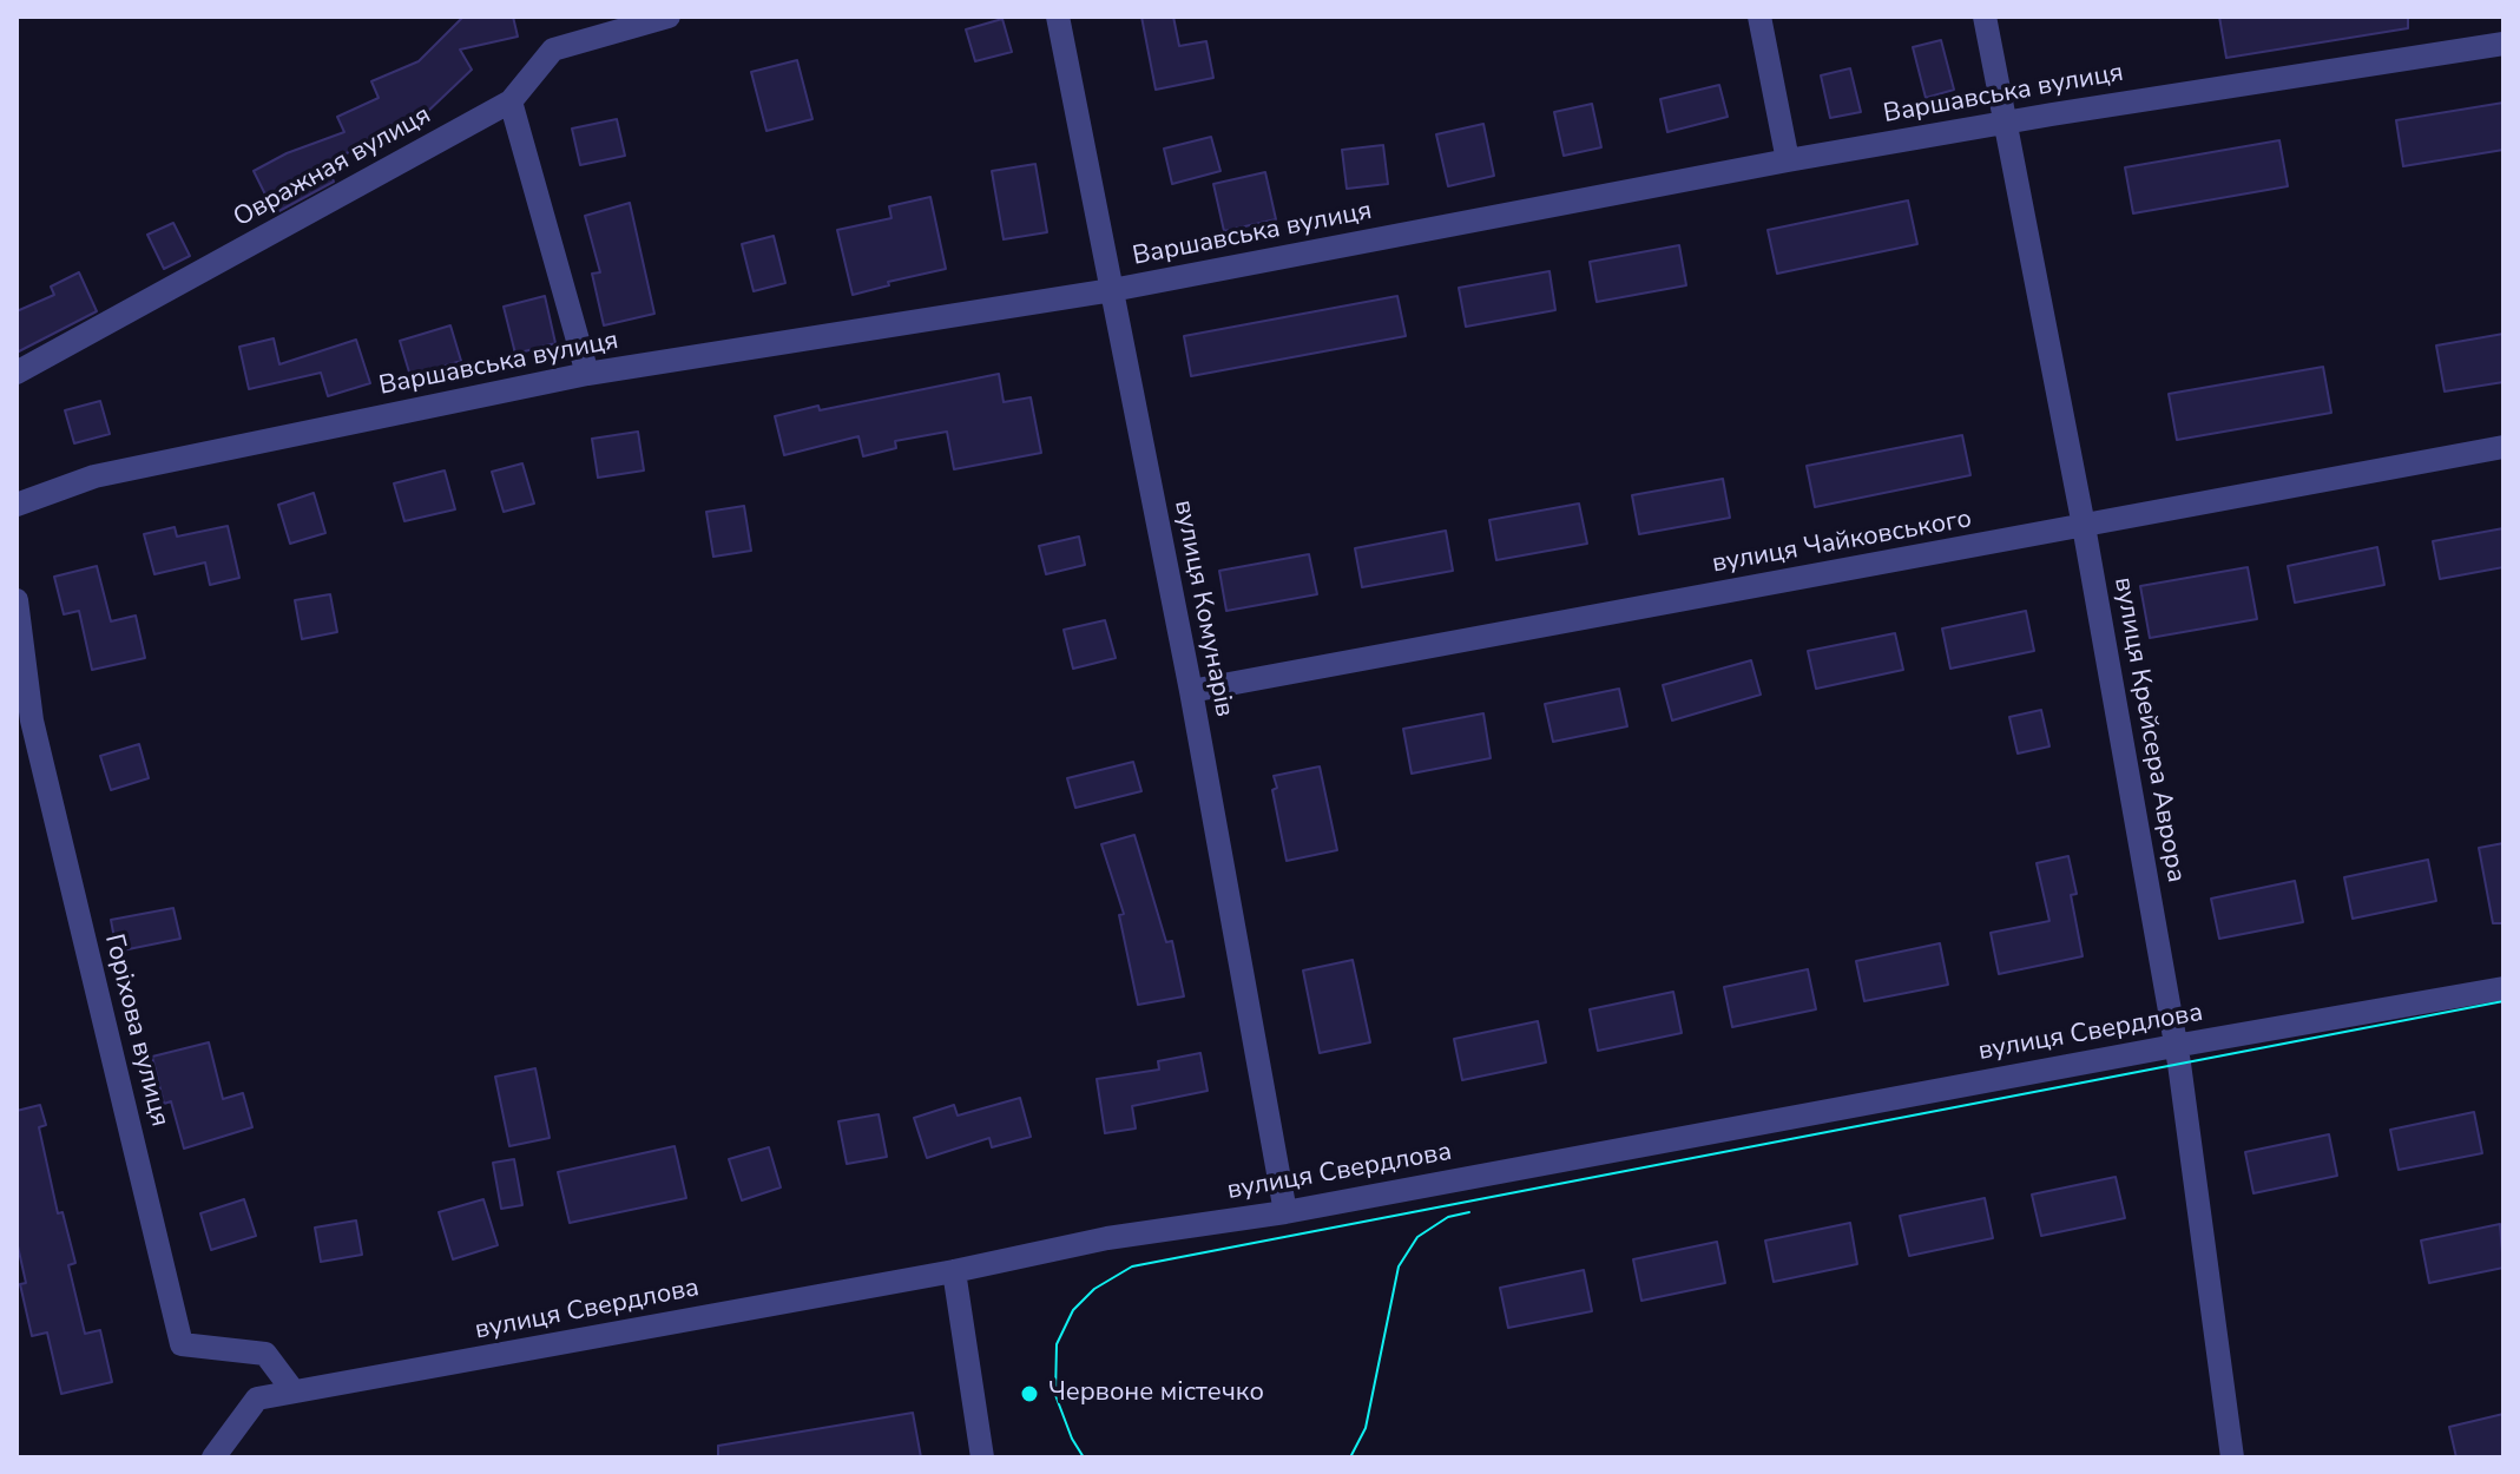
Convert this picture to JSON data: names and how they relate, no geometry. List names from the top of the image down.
{
  "streets": {
    "street": [
      "Варшавська вулиця",
      "Овражная вулиця",
      "вулиця Чайковського",
      "вулиця Комунарів",
      "вулиця Крейсера Аврора",
      "Горіхова вулиця",
      "вулиця Свердлова"
    ]
  },
  "crossings": [
    ["Варшавська вулиця", "вулиця Комунарів"],
    ["Варшавська вулиця", "вулиця Крейсера Аврора"],
    ["вулиця Чайковського", "вулиця Комунарів"],
    ["вулиця Чайковського", "вулиця Крейсера Аврора"],
    ["вулиця Комунарів", "вулиця Свердлова"],
    ["вулиця Крейсера Аврора", "вулиця Свердлова"],
    ["Горіхова вулиця", "вулиця Свердлова"]
  ],
  "places": ["Червоне містечко"]
}
